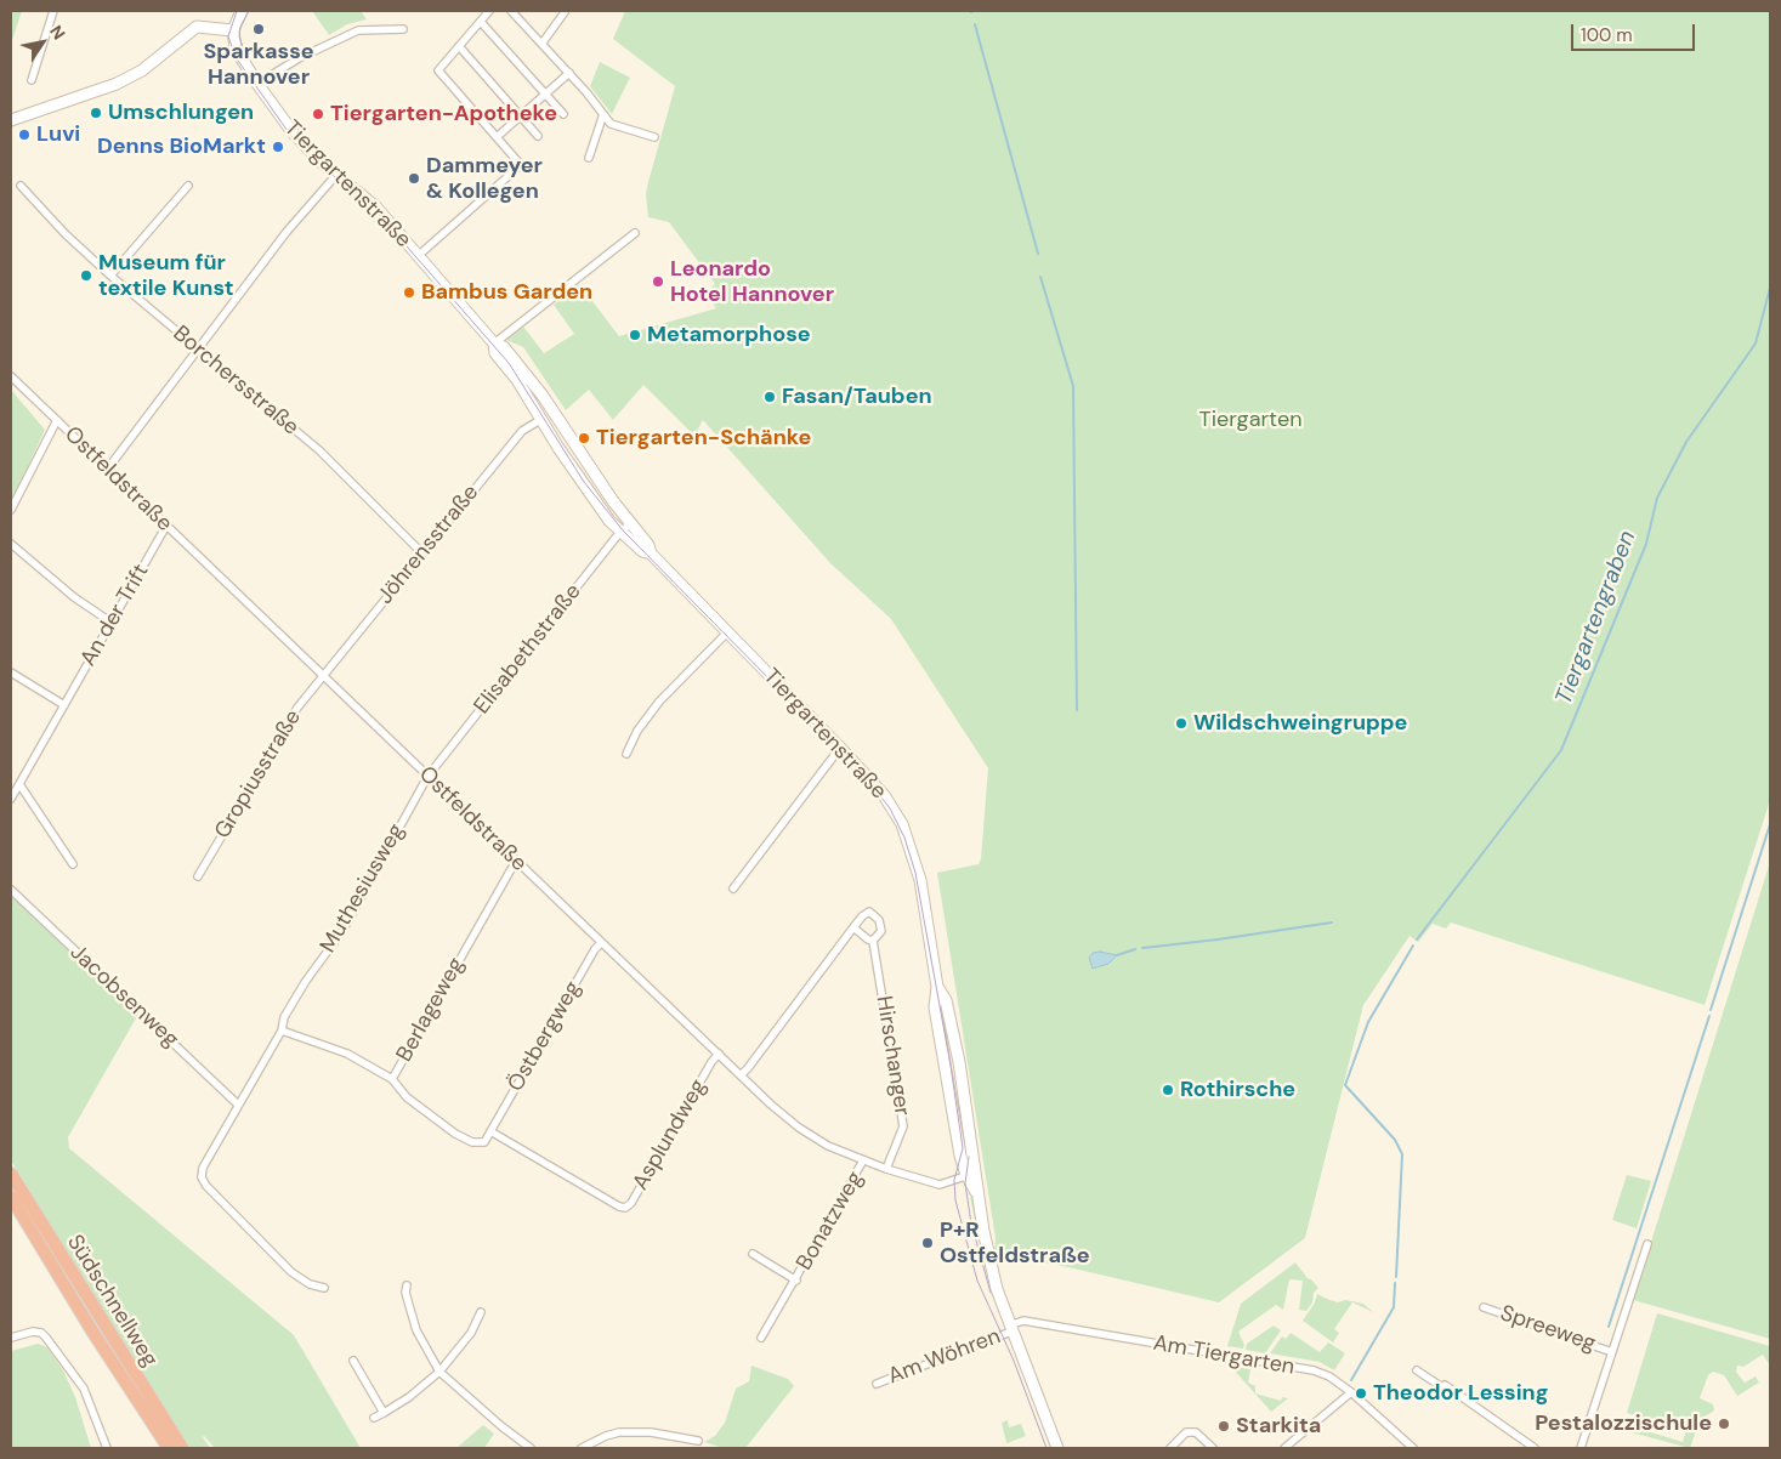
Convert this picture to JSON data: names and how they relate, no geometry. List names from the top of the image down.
{
  "streets": {
    "highway": ["Südschnellweg"],
    "main road": ["Tiergartenstraße"],
    "street": [
      "Borchersstraße",
      "Ostfeldstraße",
      "Jöhrensstraße",
      "An der Trift",
      "Elisabethstraße",
      "Gropiusstraße",
      "Muthesiusweg",
      "Jacobsenweg",
      "Berlageweg",
      "Östbergweg",
      "Hirschanger",
      "Asplundweg",
      "Bonatzweg",
      "Spreeweg",
      "Am Tiergarten",
      "Am Wöhren"
    ]
  },
  "crossings": [
    ["Tiergartenstraße", "Ostfeldstraße"],
    ["Tiergartenstraße", "Jöhrensstraße"],
    ["Tiergartenstraße", "Elisabethstraße"],
    ["Tiergartenstraße", "Am Tiergarten"],
    ["Tiergartenstraße", "Am Wöhren"],
    ["Borchersstraße", "Jöhrensstraße"],
    ["Ostfeldstraße", "Jöhrensstraße"],
    ["Ostfeldstraße", "An der Trift"],
    ["Ostfeldstraße", "Elisabethstraße"],
    ["Ostfeldstraße", "Gropiusstraße"],
    ["Ostfeldstraße", "Muthesiusweg"],
    ["Ostfeldstraße", "Berlageweg"],
    ["Ostfeldstraße", "Östbergweg"],
    ["Ostfeldstraße", "Hirschanger"],
    ["Ostfeldstraße", "Asplundweg"],
    ["Ostfeldstraße", "Bonatzweg"],
    ["Jöhrensstraße", "Gropiusstraße"],
    ["Elisabethstraße", "Muthesiusweg"],
    ["Muthesiusweg", "Jacobsenweg"],
    ["Berlageweg", "Östbergweg"],
    ["Berlageweg", "Asplundweg"],
    ["Östbergweg", "Asplundweg"],
    ["Am Tiergarten", "Am Wöhren"]
  ],
  "water": ["Tiergartengraben"],
  "parks": ["Tiergarten"],
  "places": [
    "Sparkasse Hannover",
    "Umschlungen",
    "Tiergarten-Apotheke",
    "Luvi",
    "Denns BioMarkt",
    "Dammeyer & Kollegen",
    "Museum für textile Kunst",
    "Leonardo Hotel Hannover",
    "Bambus Garden",
    "Metamorphose",
    "Fasan/Tauben",
    "Tiergarten-Schänke",
    "Wildschweingruppe",
    "Rothirsche",
    "P+R Ostfeldstraße",
    "Theodor Lessing",
    "Pestalozzischule",
    "Starkita"
  ],
  "scale_bar": "100 m",
  "north": "top right"
}
